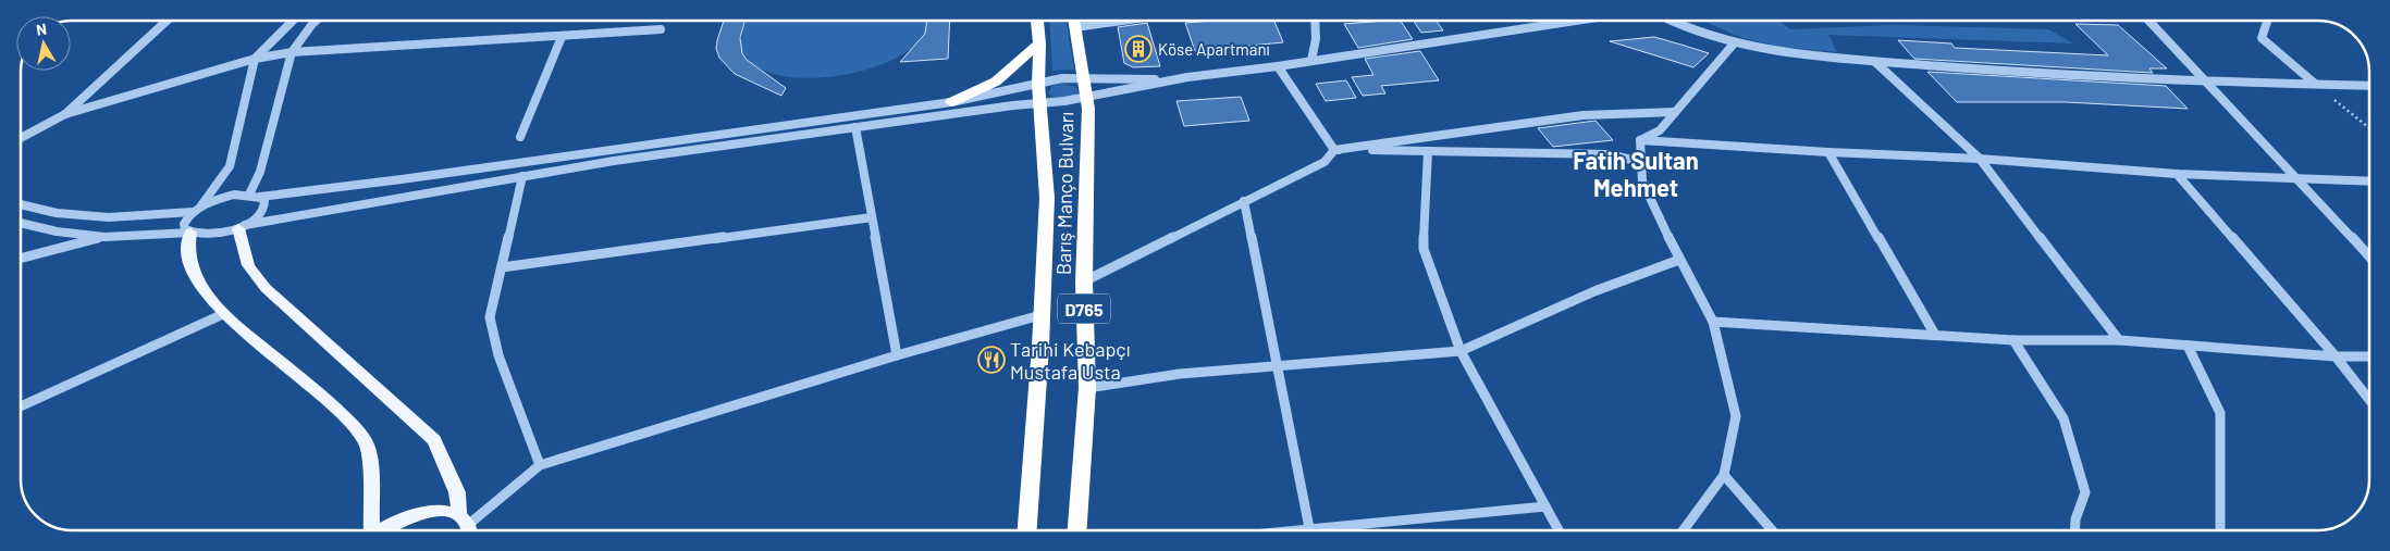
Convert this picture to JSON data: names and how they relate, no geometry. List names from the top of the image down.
{
  "streets": {
    "highway": ["Barış Manço Bulvarı", "D765"]
  },
  "districts": ["Fatih Sultan Mehmet"],
  "places": {
    "building": ["Köse Apartmanı"],
    "restaurant": ["Tarihi Kebapçı Mustafa Usta"]
  },
  "north": "top"
}
